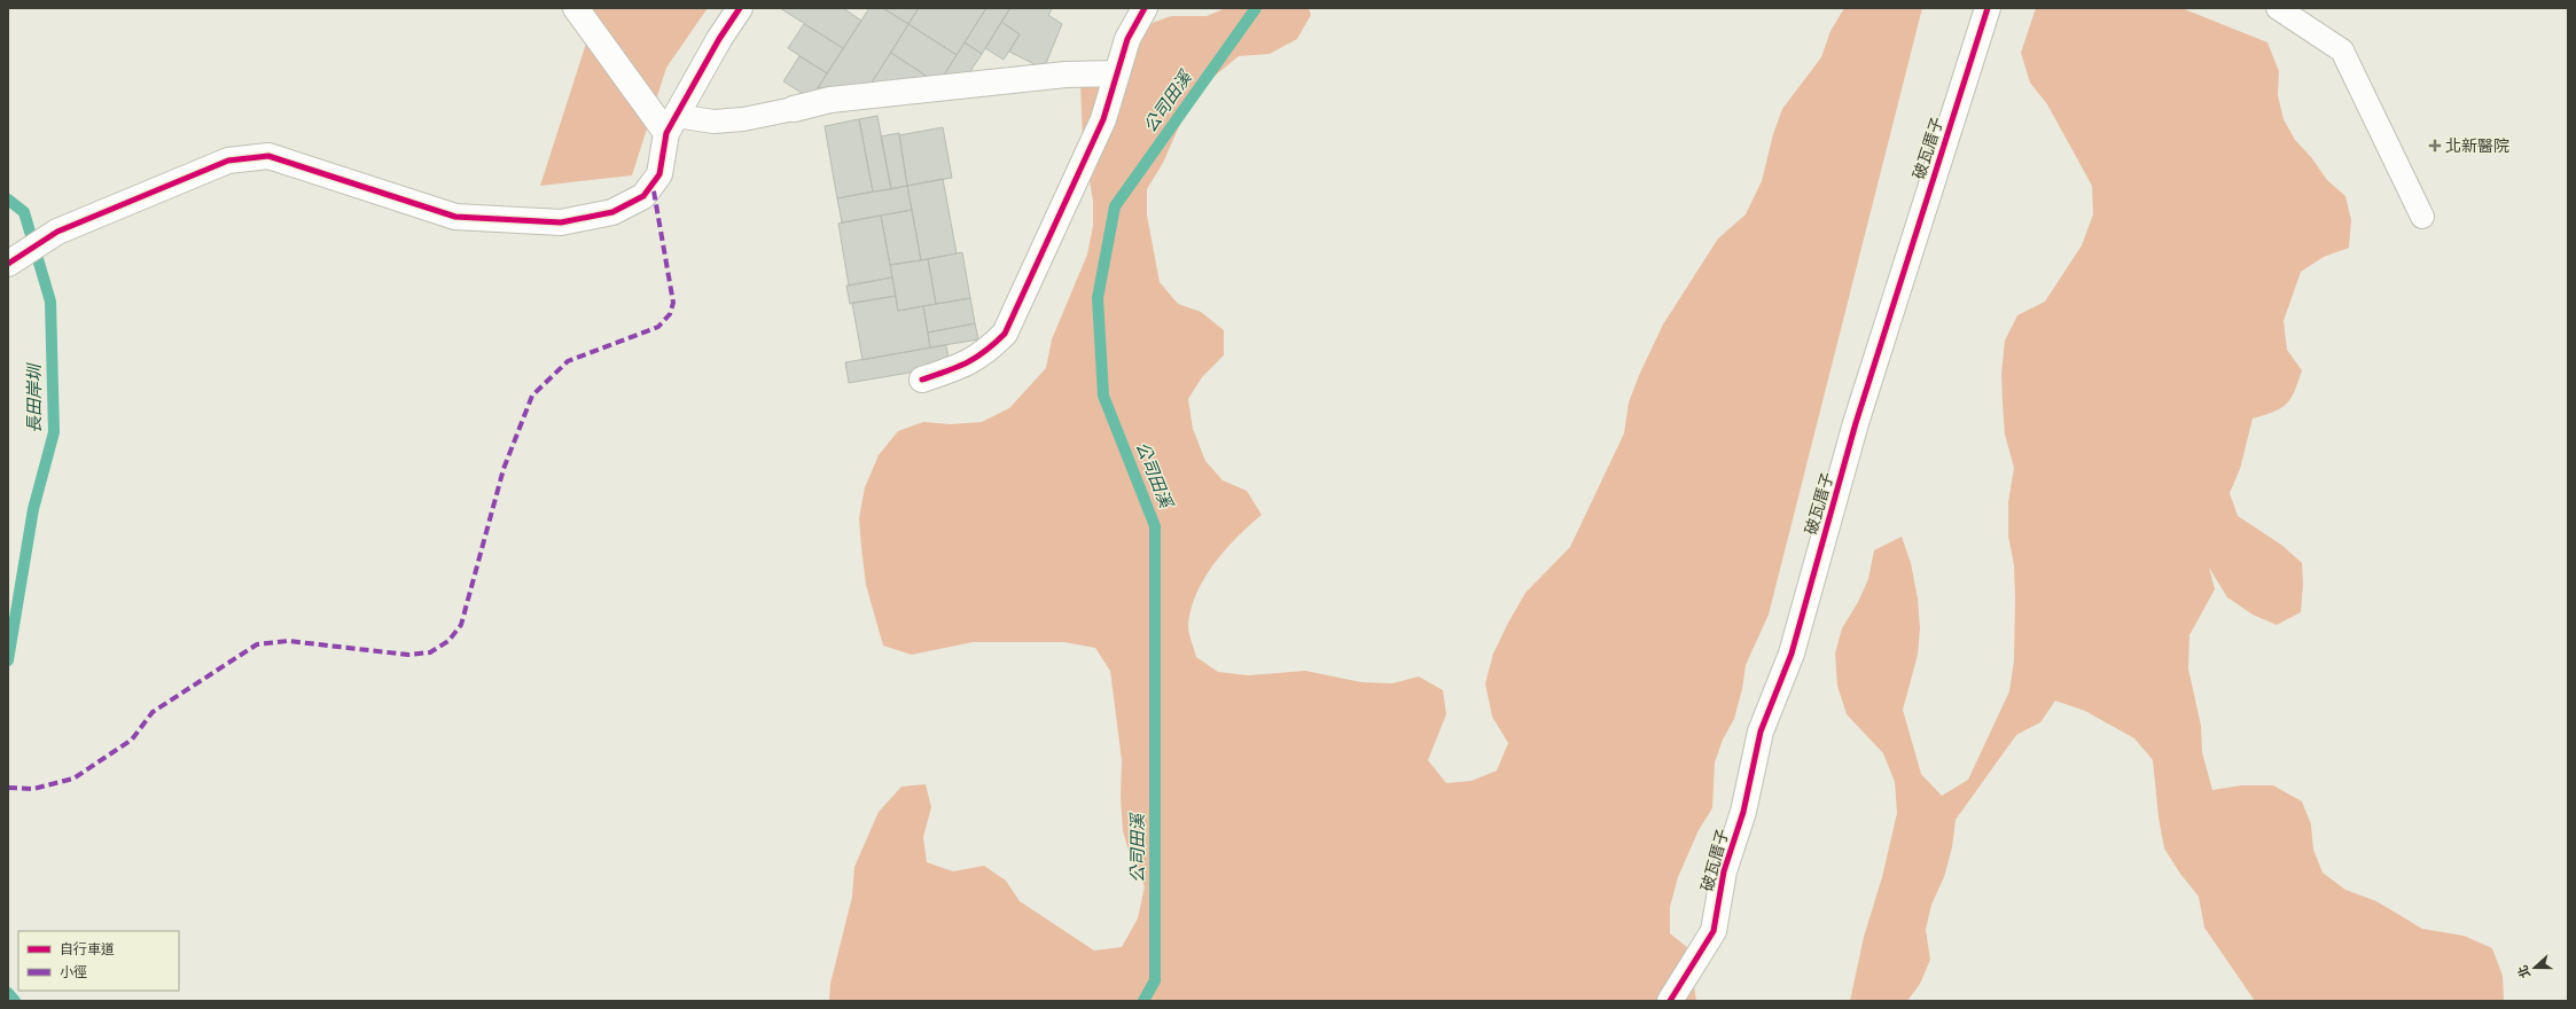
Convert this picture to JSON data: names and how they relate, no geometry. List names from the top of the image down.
{
  "streets": {
    "street": ["破瓦厝子"]
  },
  "water": ["公司田溪", "長田岸圳"],
  "places": {
    "health": ["北新醫院"]
  },
  "legend": ["自行車道", "小徑"],
  "north": "left"
}
